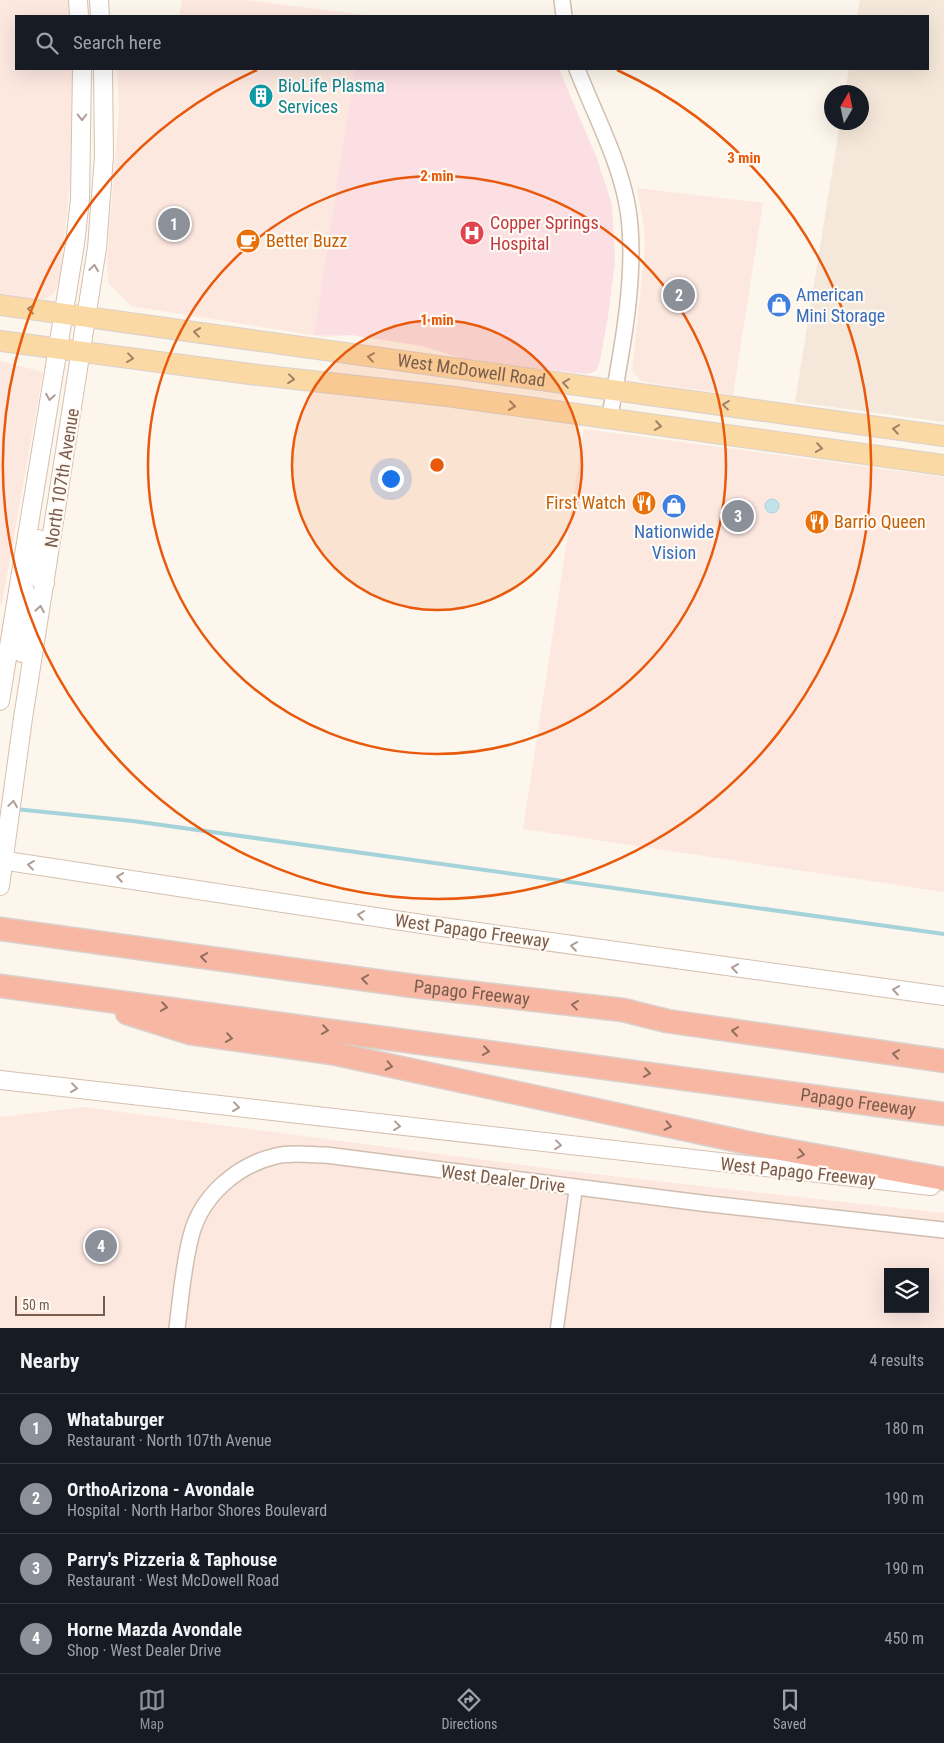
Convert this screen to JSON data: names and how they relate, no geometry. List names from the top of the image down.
{
  "streets": {
    "highway": ["Papago Freeway"],
    "main road": ["West McDowell Road", "North 107th Avenue", "West Papago Freeway"],
    "street": ["West Dealer Drive"]
  },
  "crossings": [
    ["West McDowell Road", "North 107th Avenue"],
    ["North 107th Avenue", "West Papago Freeway"]
  ],
  "places": {
    "building": ["BioLife Plasma Services"],
    "hospital": ["Copper Springs Hospital"],
    "cafe": ["Better Buzz"],
    "shop": ["American Mini Storage", "Nationwide Vision"],
    "restaurant": ["First Watch", "Barrio Queen"]
  },
  "scale_bar": "50 m",
  "north": "top",
  "page": {
    "search": "Search here",
    "pins": [
      "1",
      "2",
      "3",
      "4"
    ],
    "scale": "50 m",
    "heading": ["Nearby", "4 results"],
    "list": [
      {
        "mark": "1",
        "name": "Whataburger",
        "note": "Restaurant · North 107th Avenue",
        "value": "180 m"
      },
      {
        "mark": "2",
        "name": "OrthoArizona - Avondale",
        "note": "Hospital · North Harbor Shores Boulevard",
        "value": "190 m"
      },
      {
        "mark": "3",
        "name": "Parry's Pizzeria & Taphouse",
        "note": "Restaurant · West McDowell Road",
        "value": "190 m"
      },
      {
        "mark": "4",
        "name": "Horne Mazda Avondale",
        "note": "Shop · West Dealer Drive",
        "value": "450 m"
      }
    ],
    "nav": ["Map", "Directions", "Saved"]
  },
  "rings": ["3 min", "2 min", "1 min"]
}
